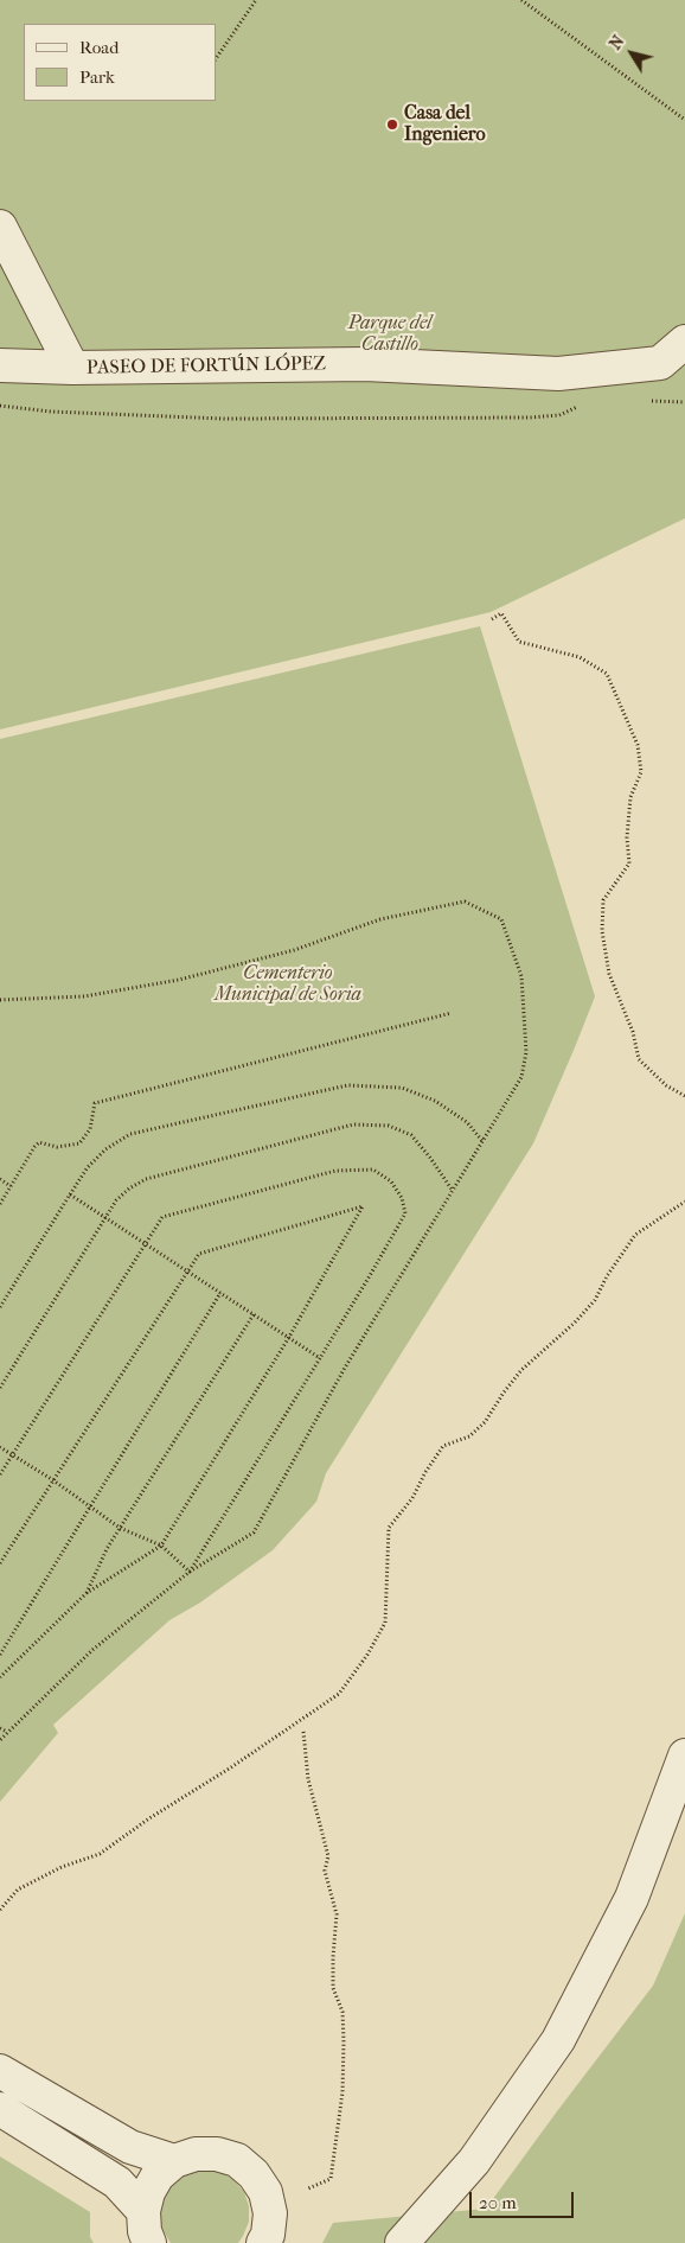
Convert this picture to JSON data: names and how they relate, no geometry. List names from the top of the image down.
{
  "streets": {
    "street": ["PASEO DE FORTÚN LÓPEZ"]
  },
  "parks": ["Parque del Castillo", "Cementerio Municipal de Soria"],
  "places": ["Casa del Ingeniero"],
  "legend": ["Road", "Park"],
  "scale_bar": "20 m",
  "north": "top left"
}
